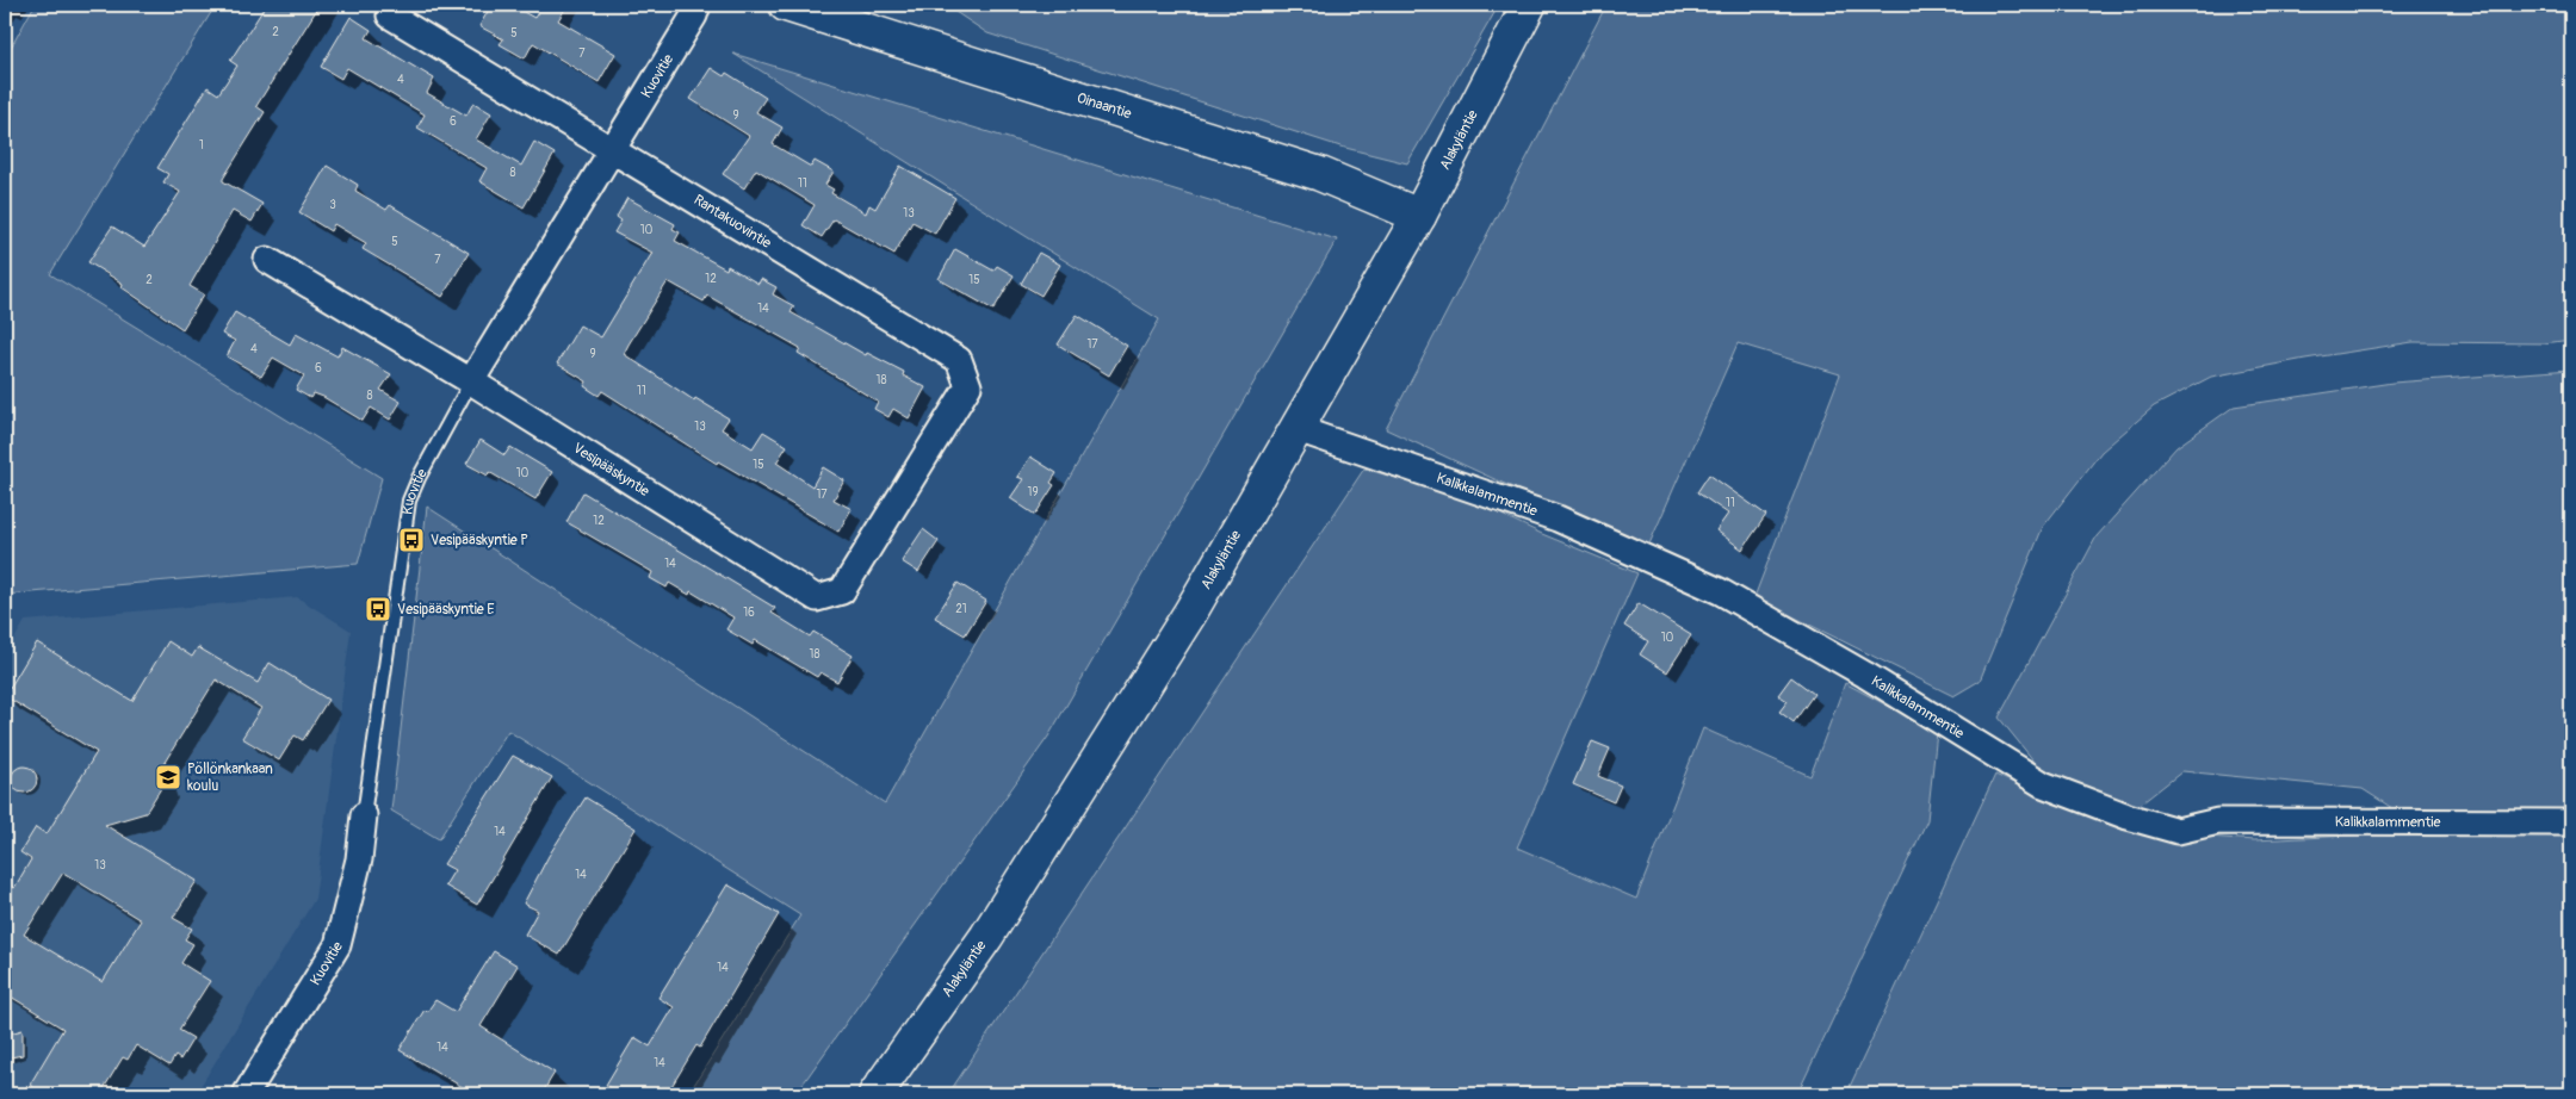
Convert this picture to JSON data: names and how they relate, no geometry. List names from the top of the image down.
{
  "streets": {
    "main road": ["Oinaantie", "Alakyläntie"],
    "street": [
      "Kuovitie",
      "Rantakuovintie",
      "Vesipääskyntie",
      "Kalikkalammentie"
    ]
  },
  "crossings": [
    ["Kuovitie", "Rantakuovintie"],
    ["Kuovitie", "Vesipääskyntie"],
    ["Oinaantie", "Alakyläntie"],
    ["Alakyläntie", "Kalikkalammentie"],
    ["Rantakuovintie", "Vesipääskyntie"]
  ],
  "places": {
    "bus stop": ["Vesipääskyntie P", "Vesipääskyntie E"],
    "school or university": ["Pöllönkankaan koulu"]
  },
  "house_numbers": [
    "2",
    "5",
    "7",
    "4",
    "9",
    "6",
    "1",
    "8",
    "11",
    "3",
    "13",
    "10",
    "5",
    "7",
    "12",
    "2",
    "15",
    "14",
    "17",
    "4",
    "9",
    "6",
    "18",
    "11",
    "8",
    "13",
    "15",
    "10",
    "19",
    "17",
    "11",
    "12",
    "14",
    "21",
    "16",
    "10",
    "18",
    "14",
    "13",
    "14",
    "14",
    "14",
    "14"
  ]
}
